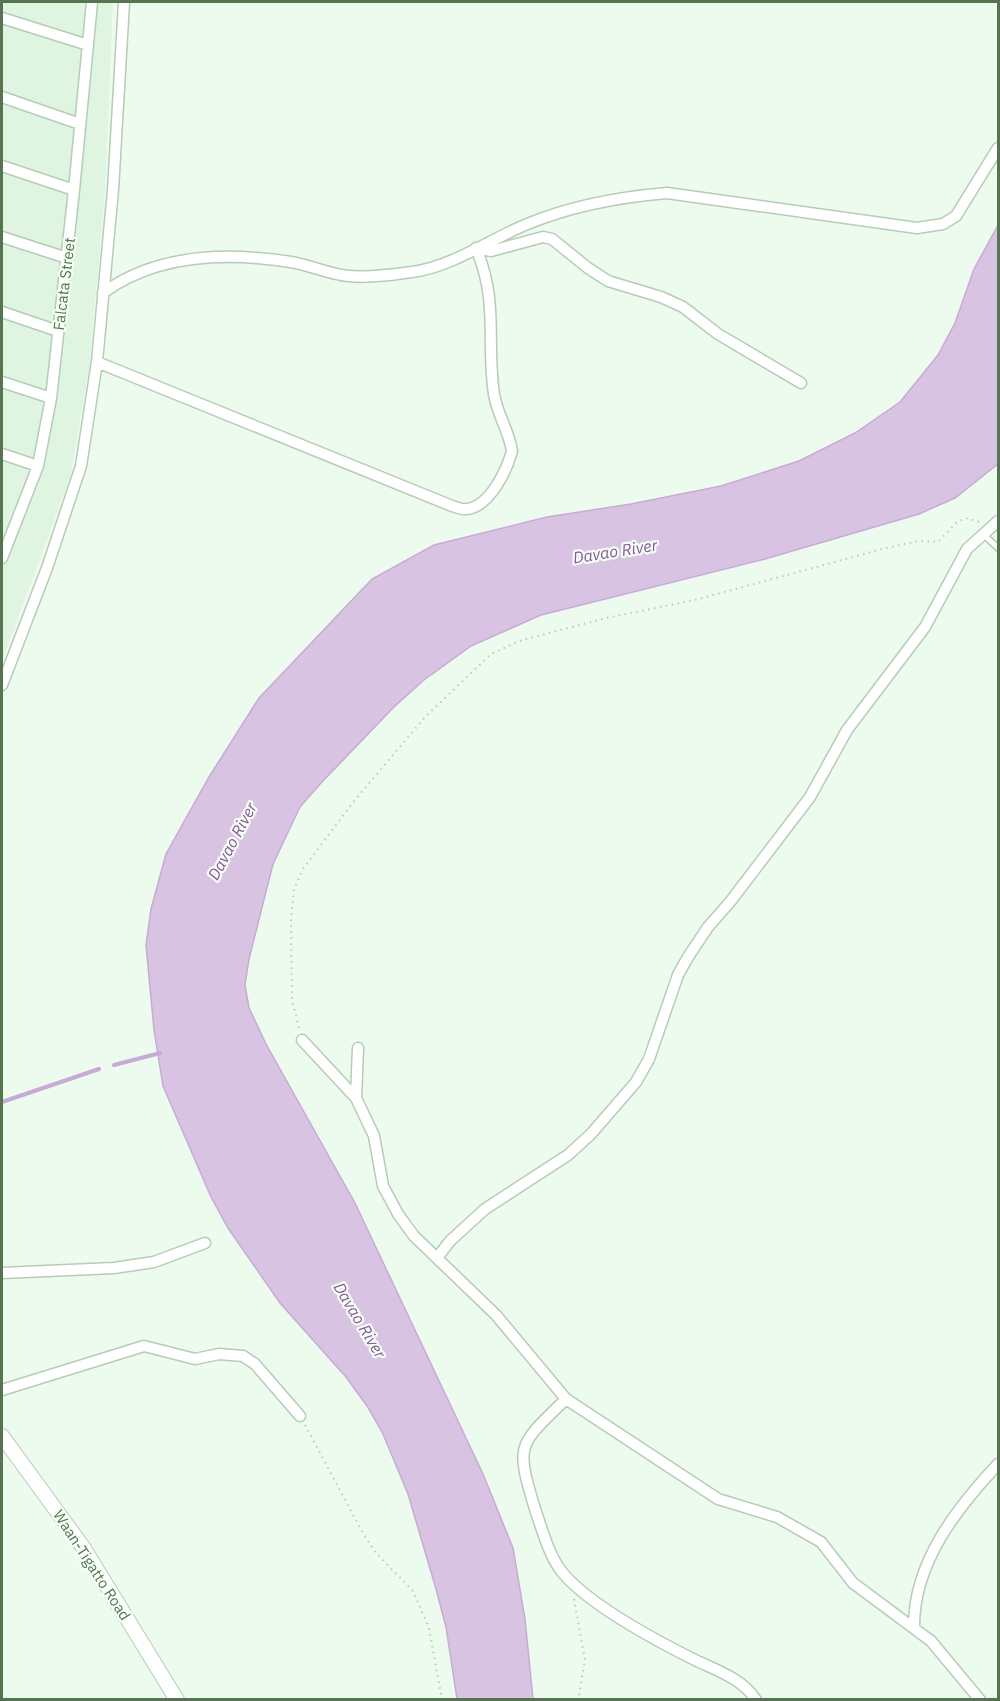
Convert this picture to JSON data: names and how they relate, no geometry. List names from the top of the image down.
{
  "streets": {
    "street": ["Falcata Street", "Waan-Tigatto Road"]
  },
  "water": ["Davao River"]
}
